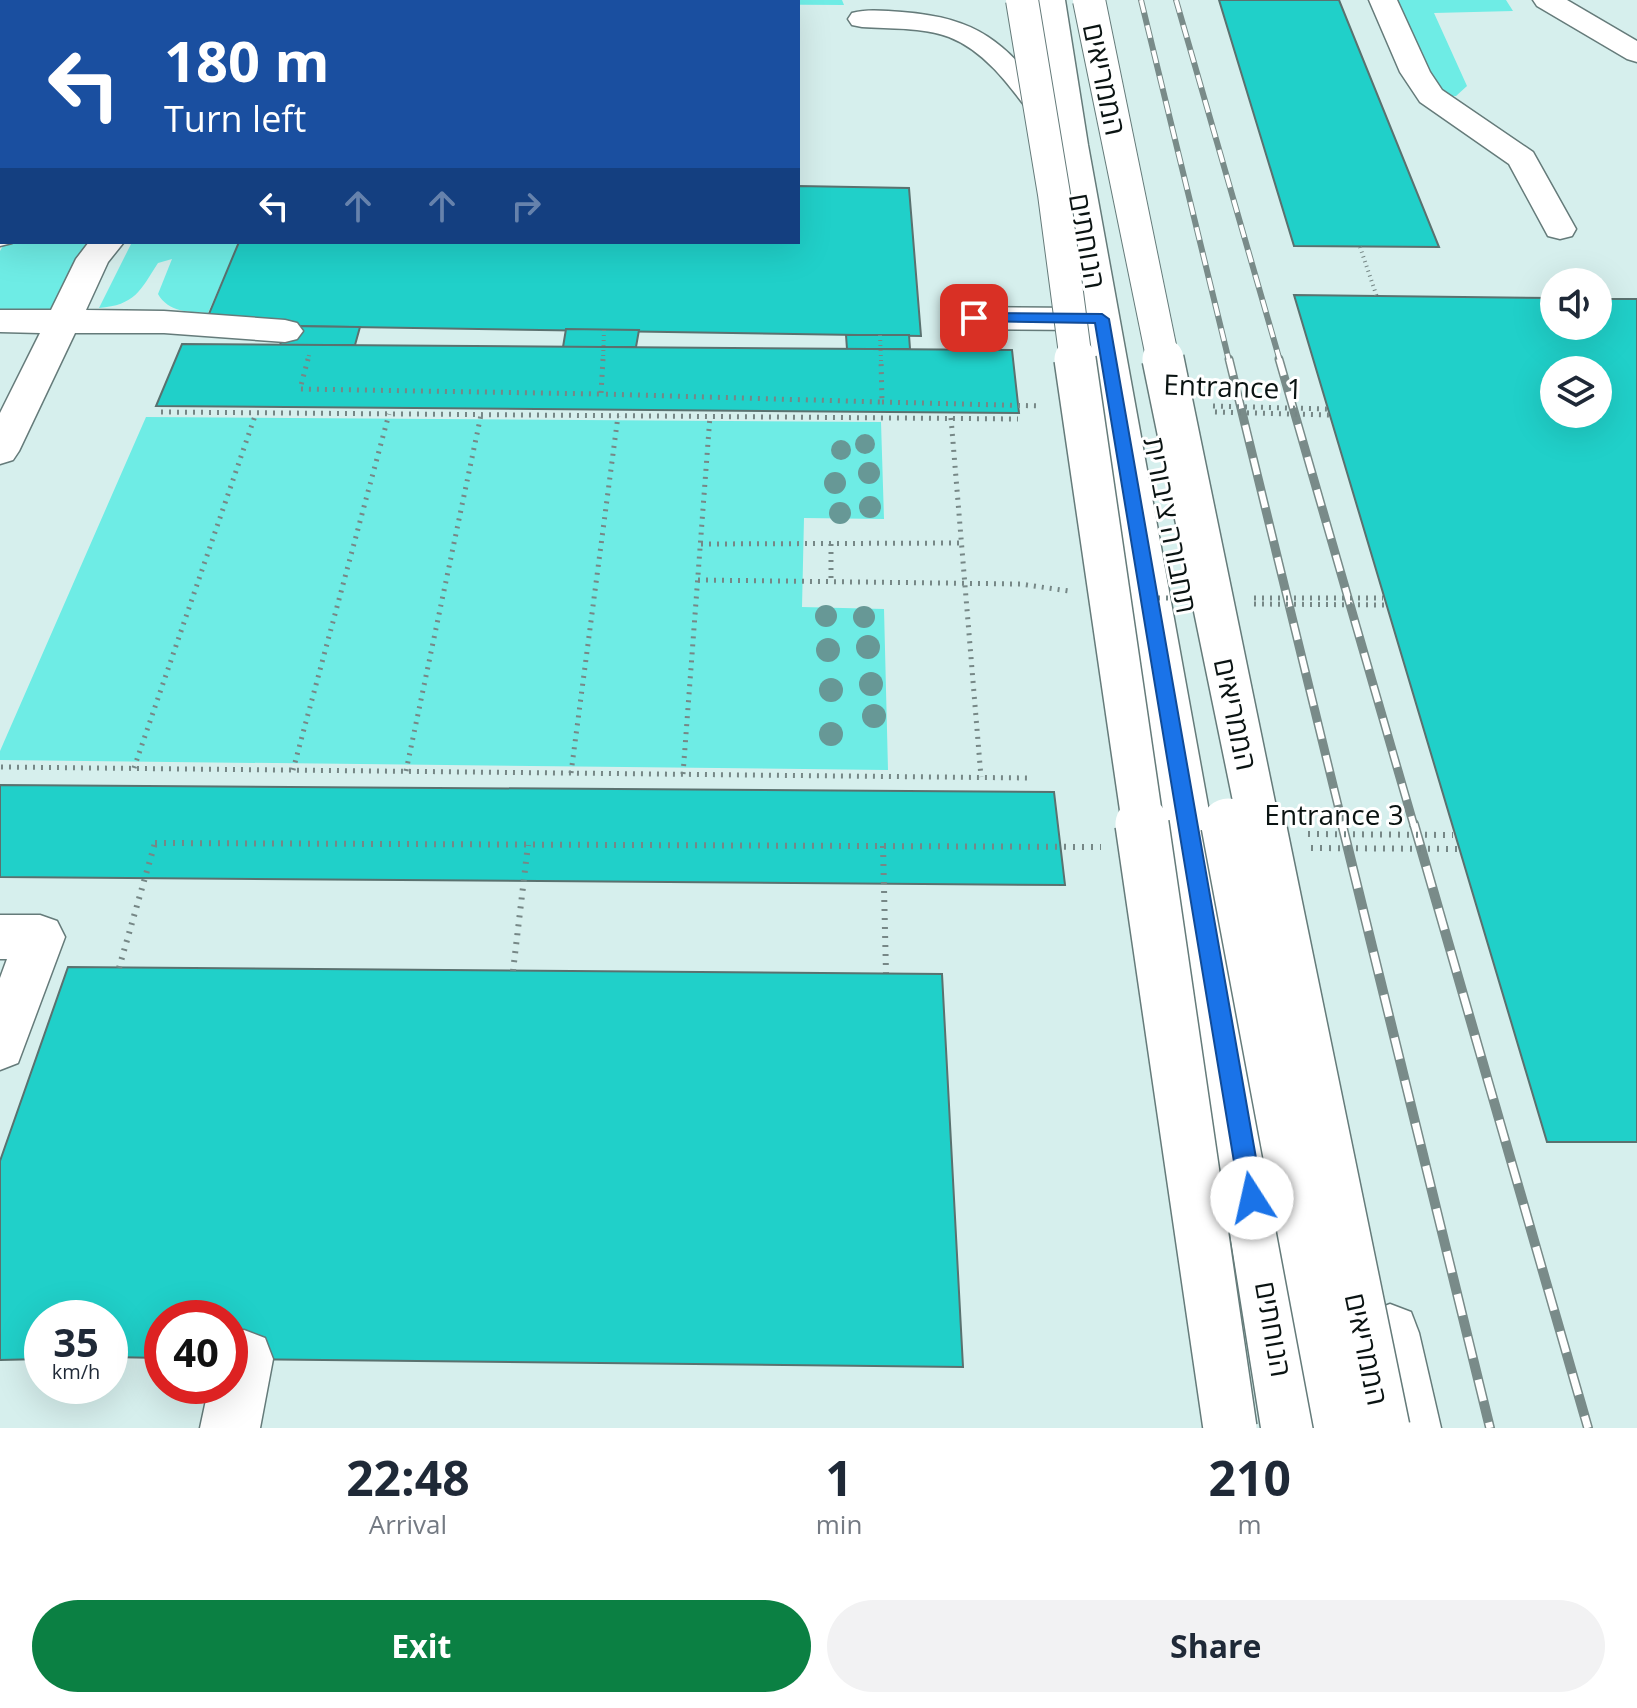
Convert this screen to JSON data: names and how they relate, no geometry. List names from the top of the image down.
{
  "streets": {
    "street": ["הממריאים", "הנוחתים", "תחבורה ציבורית"],
    "path": ["Entrance 1", "Entrance 3"]
  },
  "crossings": [
    ["הממריאים", "Entrance 1"],
    ["הממריאים", "Entrance 3"]
  ],
  "page": {
    "turn": ["180 m", "Turn left"],
    "speed": "35 km/h",
    "limit": "40",
    "eta": [
      "22:48",
      "Arrival",
      "1",
      "min",
      "210",
      "m"
    ],
    "buttons": ["Exit", "Share"]
  }
}
